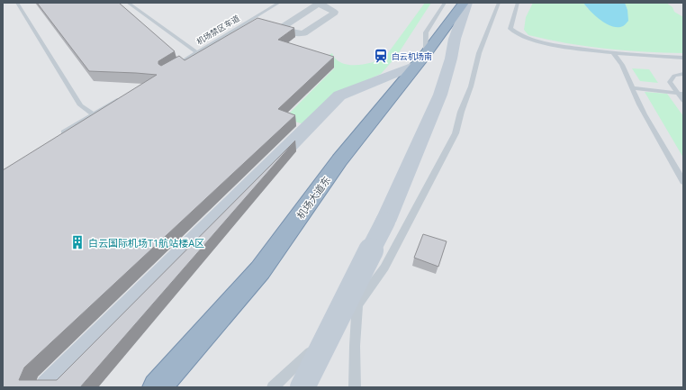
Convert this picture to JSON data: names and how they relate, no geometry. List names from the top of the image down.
{
  "streets": {
    "highway": ["机场大道东"],
    "lane": ["机场禁区车道"]
  },
  "places": {
    "station": ["白云机场南"],
    "building": ["白云国际机场T1航站楼A区"]
  }
}
